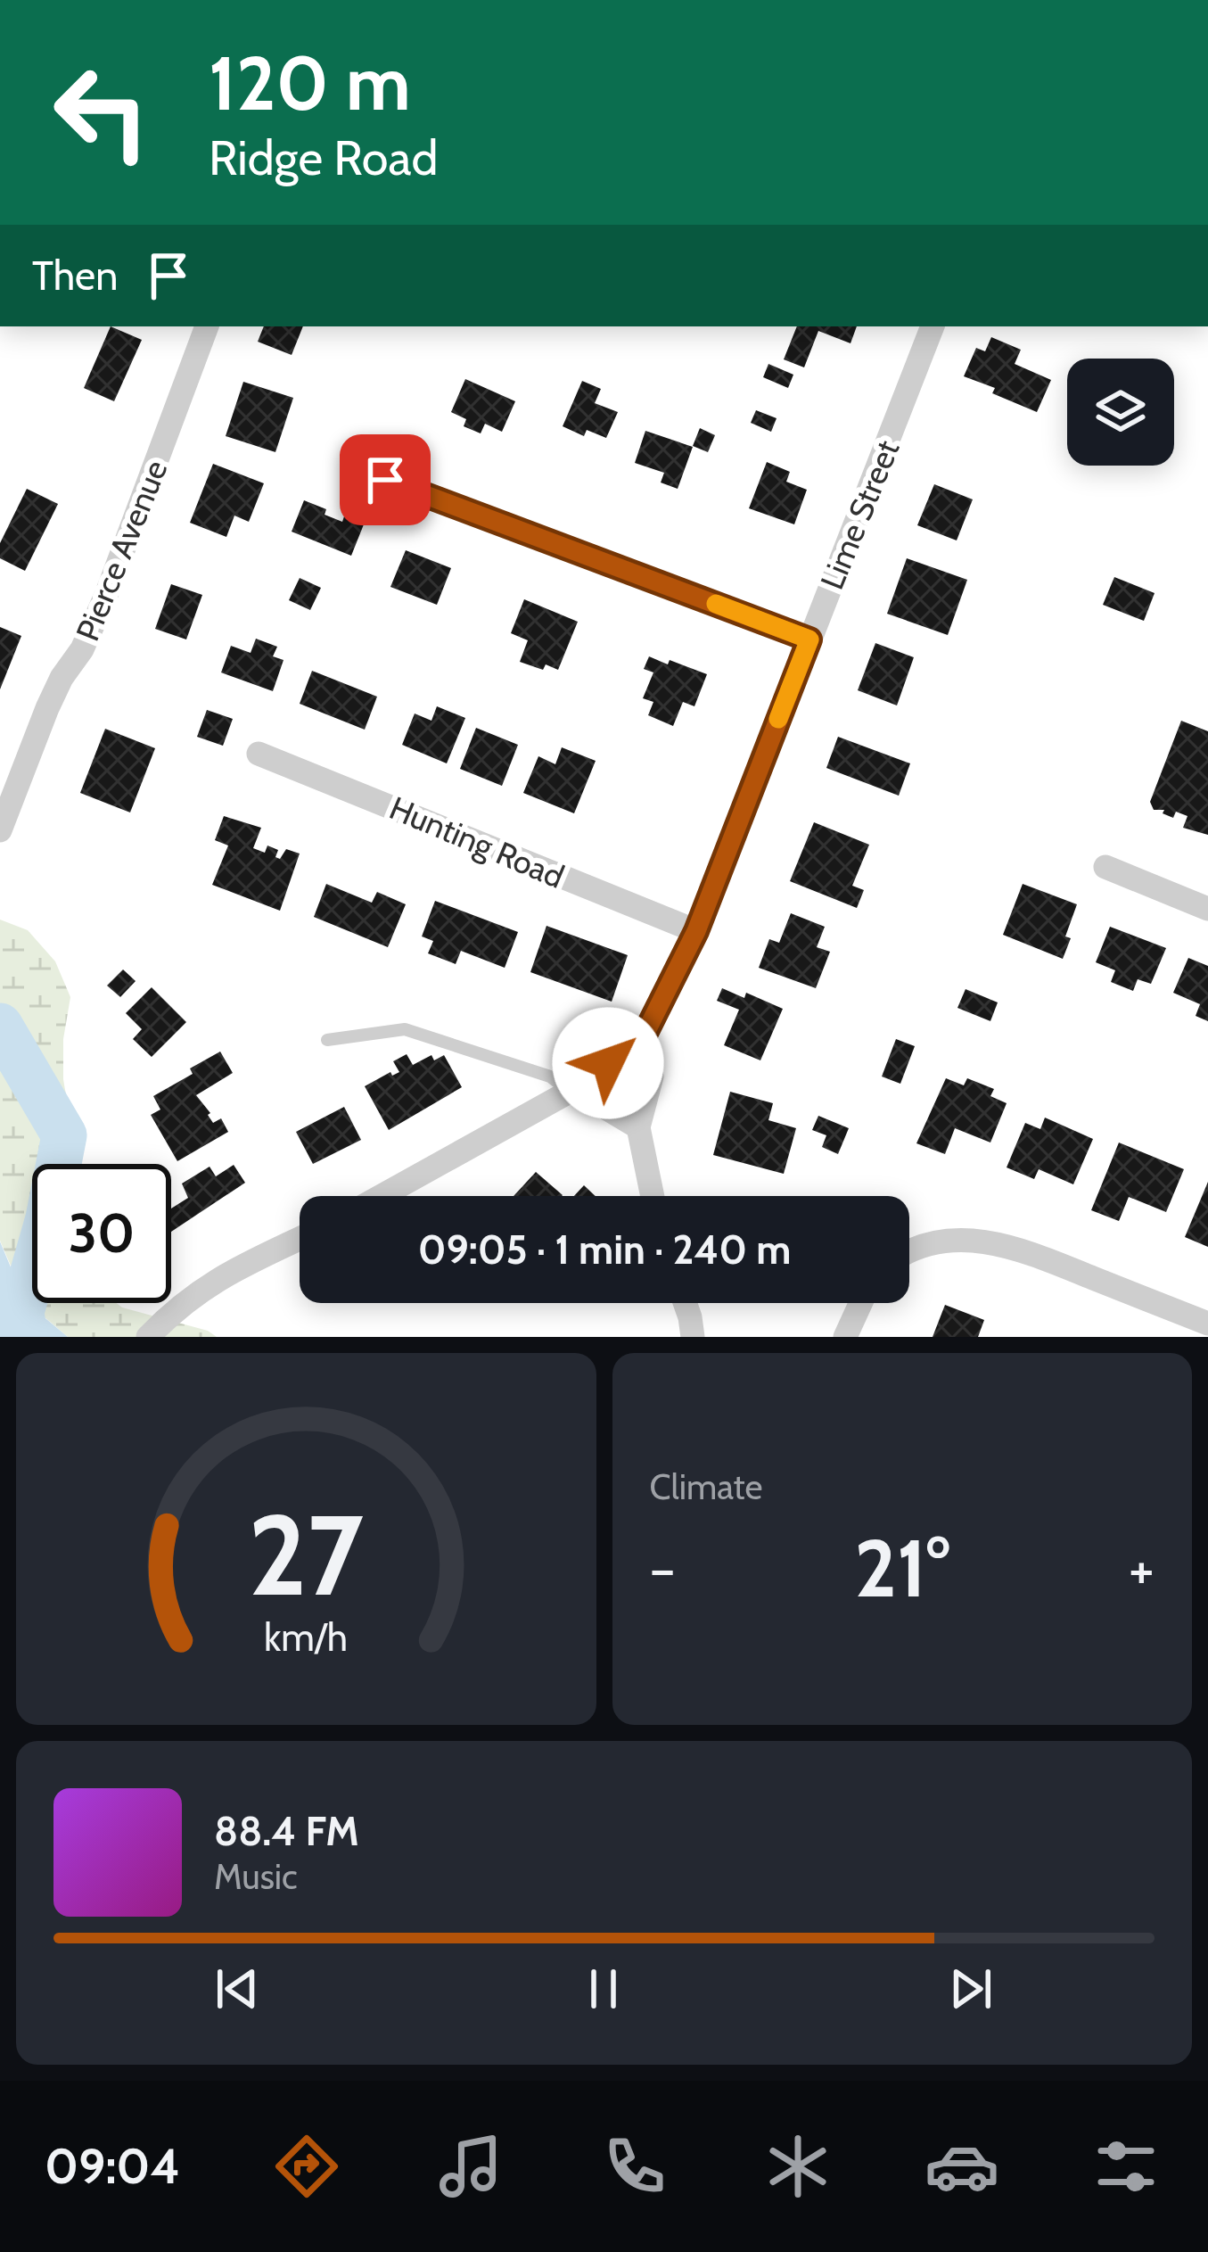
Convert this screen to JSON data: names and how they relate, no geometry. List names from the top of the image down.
{
  "streets": {
    "street": ["Lime Street", "Pierce Avenue", "Hunting Road"]
  },
  "crossings": [
    ["Lime Street", "Hunting Road"]
  ],
  "page": {
    "turn": ["120 m", "Ridge Road"],
    "then": "Then",
    "limit": "30",
    "trip": "09:05 · 1 min · 240 m",
    "tile": "Climate",
    "heat": ["−", "21°", "+"],
    "song": ["88.4 FM", "Music"],
    "tabs": "09:04",
    "gauge": ["27", "km/h"]
  }
}
